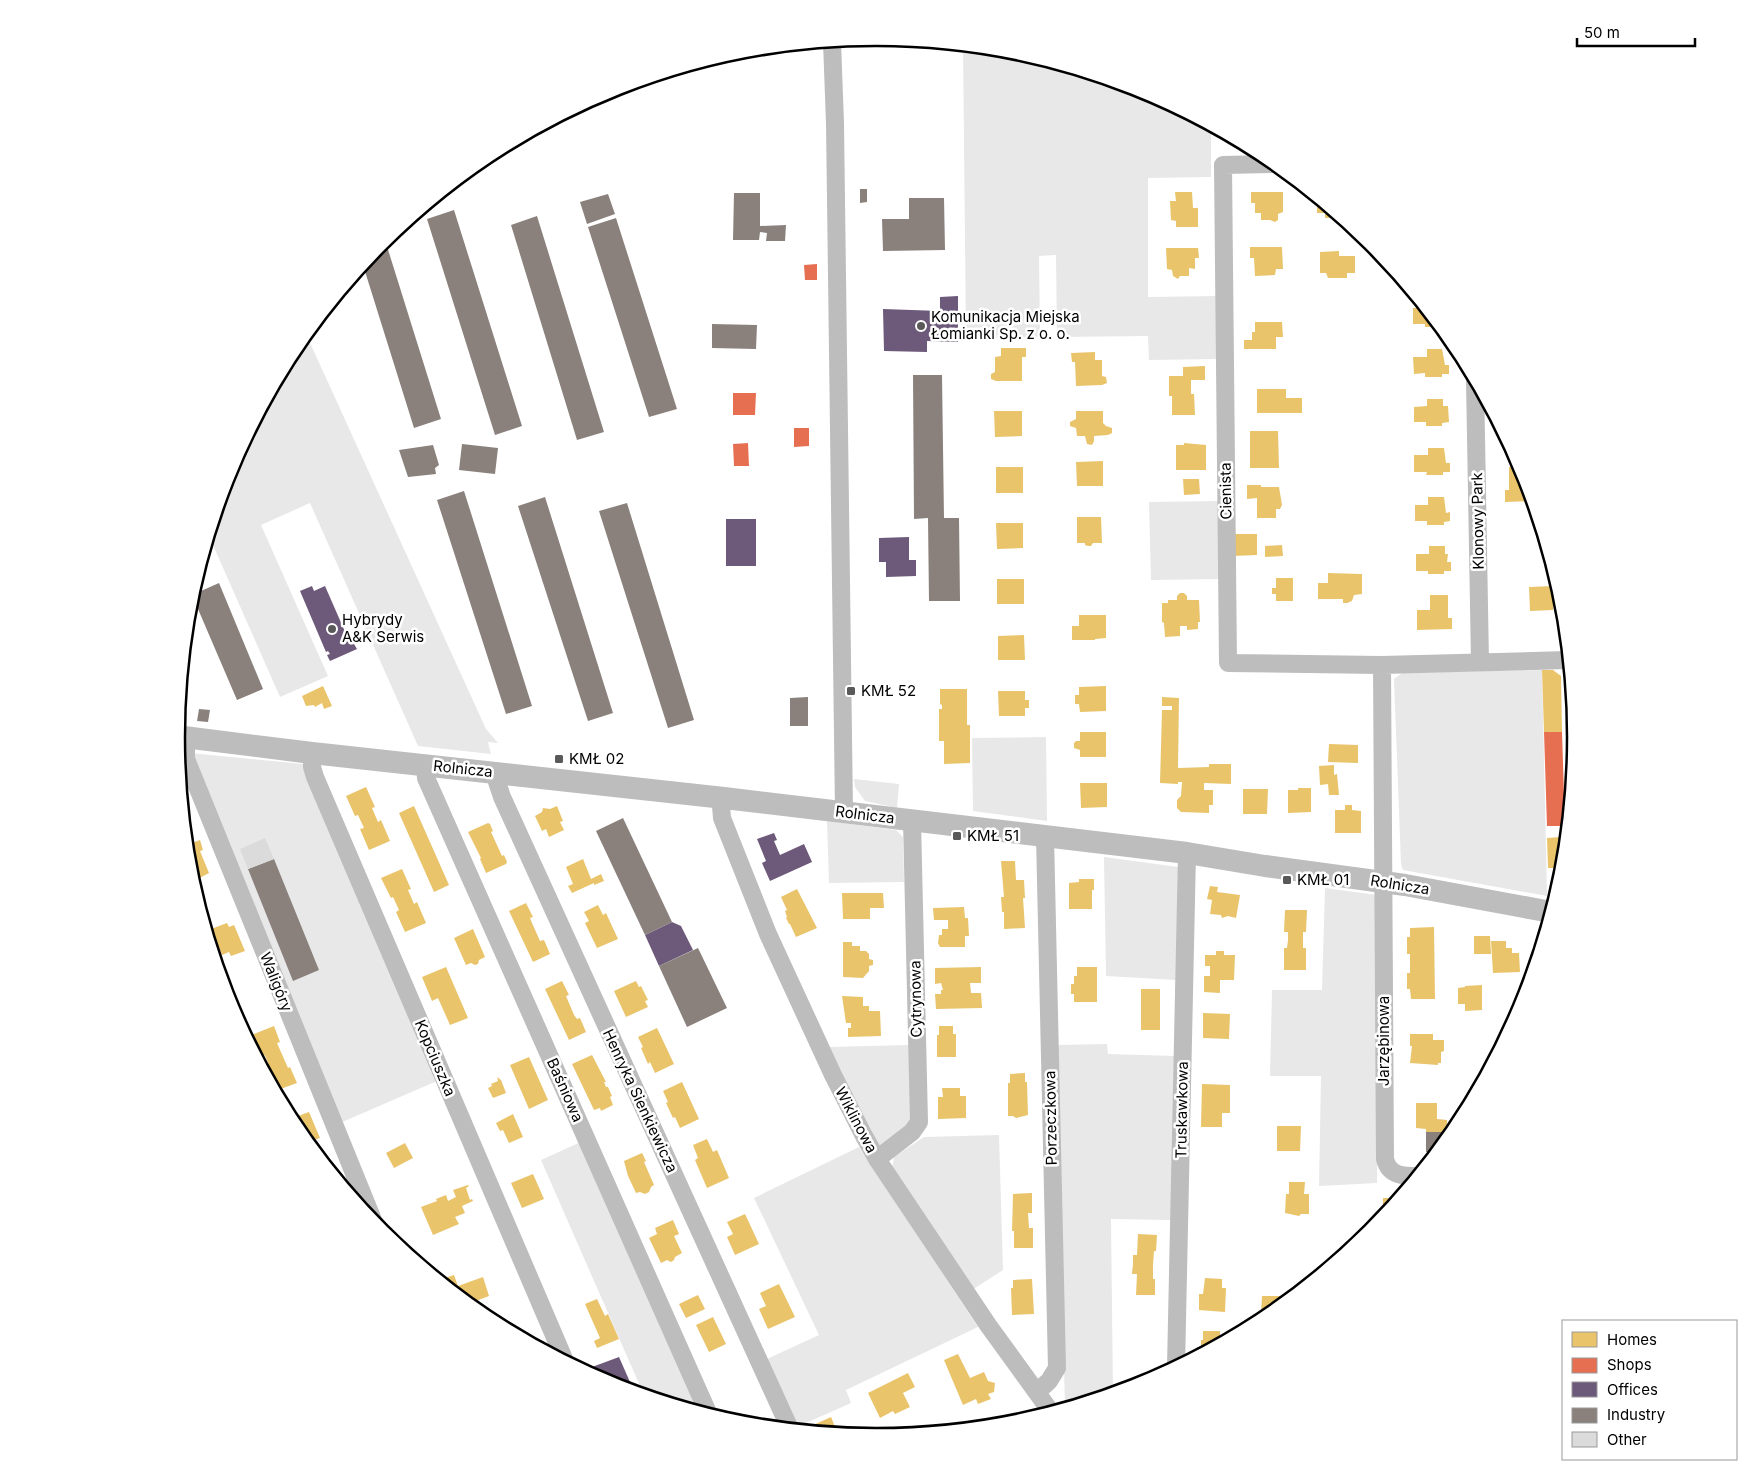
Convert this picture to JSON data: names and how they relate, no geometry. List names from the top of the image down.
{
  "streets": {
    "street": [
      "Cienista",
      "Klonowy Park",
      "Rolnicza",
      "Waligóry",
      "Cytrynowa",
      "Jarzębinowa",
      "Kopciuszka",
      "Baśniowa",
      "Henryka Sienkiewicza",
      "Truskawkowa",
      "Porzeczkowa",
      "Wiklinowa"
    ]
  },
  "crossings": [
    ["Cienista", "Klonowy Park"],
    ["Rolnicza", "Cytrynowa"],
    ["Rolnicza", "Jarzębinowa"],
    ["Rolnicza", "Kopciuszka"],
    ["Rolnicza", "Baśniowa"],
    ["Rolnicza", "Henryka Sienkiewicza"],
    ["Rolnicza", "Truskawkowa"],
    ["Rolnicza", "Porzeczkowa"],
    ["Rolnicza", "Wiklinowa"],
    ["Cytrynowa", "Wiklinowa"],
    ["Porzeczkowa", "Wiklinowa"]
  ],
  "places": {
    "other": ["Komunikacja Miejska Łomianki Sp. z o. o.", "Hybrydy A&K Serwis"],
    "transit": [
      "KMŁ 52",
      "KMŁ 02",
      "KMŁ 51",
      "KMŁ 01"
    ]
  },
  "legend": [
    "Homes",
    "Shops",
    "Offices",
    "Industry",
    "Other"
  ],
  "scale_bar": "50 m"
}
